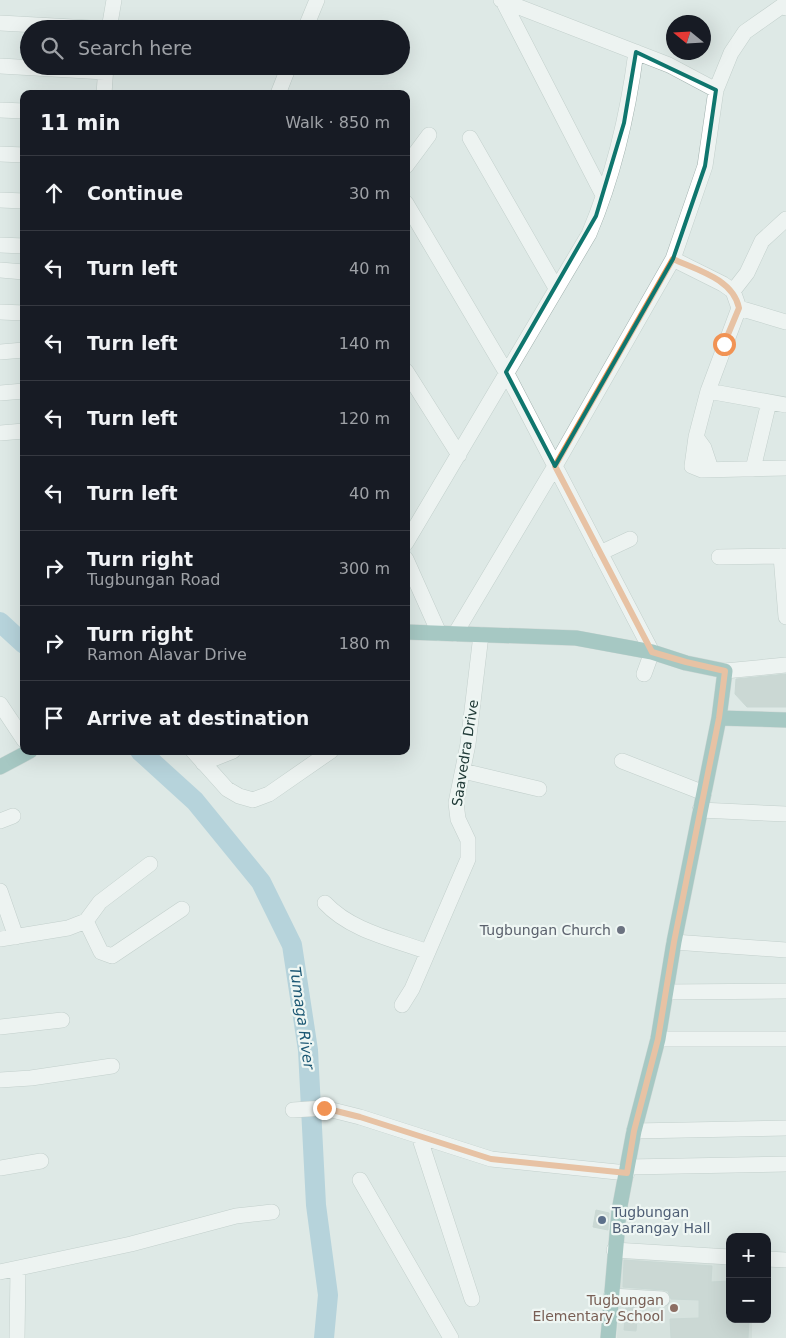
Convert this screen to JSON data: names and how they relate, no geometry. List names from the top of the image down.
{
  "streets": {
    "street": ["Saavedra Drive"]
  },
  "water": ["Tumaga River"],
  "places": ["Tugbungan Church", "Tugbungan Barangay Hall", "Tugbungan Elementary School"],
  "north": "left",
  "page": {
    "search": "Search here",
    "heading": ["11 min", "Walk · 850 m"],
    "list": [
      ["Continue", "30 m"],
      ["Turn left", "40 m"],
      ["Turn left", "140 m"],
      ["Turn left", "120 m"],
      ["Turn left", "40 m"],
      ["Turn right", "Tugbungan Road", "300 m"],
      ["Turn right", "Ramon Alavar Drive", "180 m"],
      "Arrive at destination"
    ],
    "map_buttons": ["+", "−"]
  }
}
